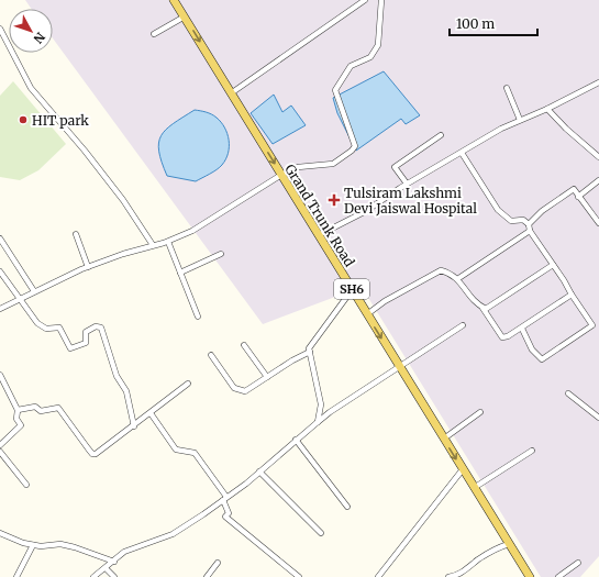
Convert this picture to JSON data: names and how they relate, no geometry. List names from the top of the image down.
{
  "streets": {
    "main road": ["Grand Trunk Road", "SH6"]
  },
  "one_way": ["Grand Trunk Road"],
  "places": {
    "other": ["HIT park"],
    "health": ["Tulsiram Lakshmi Devi Jaiswal Hospital"]
  },
  "scale_bar": "100 m",
  "north": "bottom right"
}
